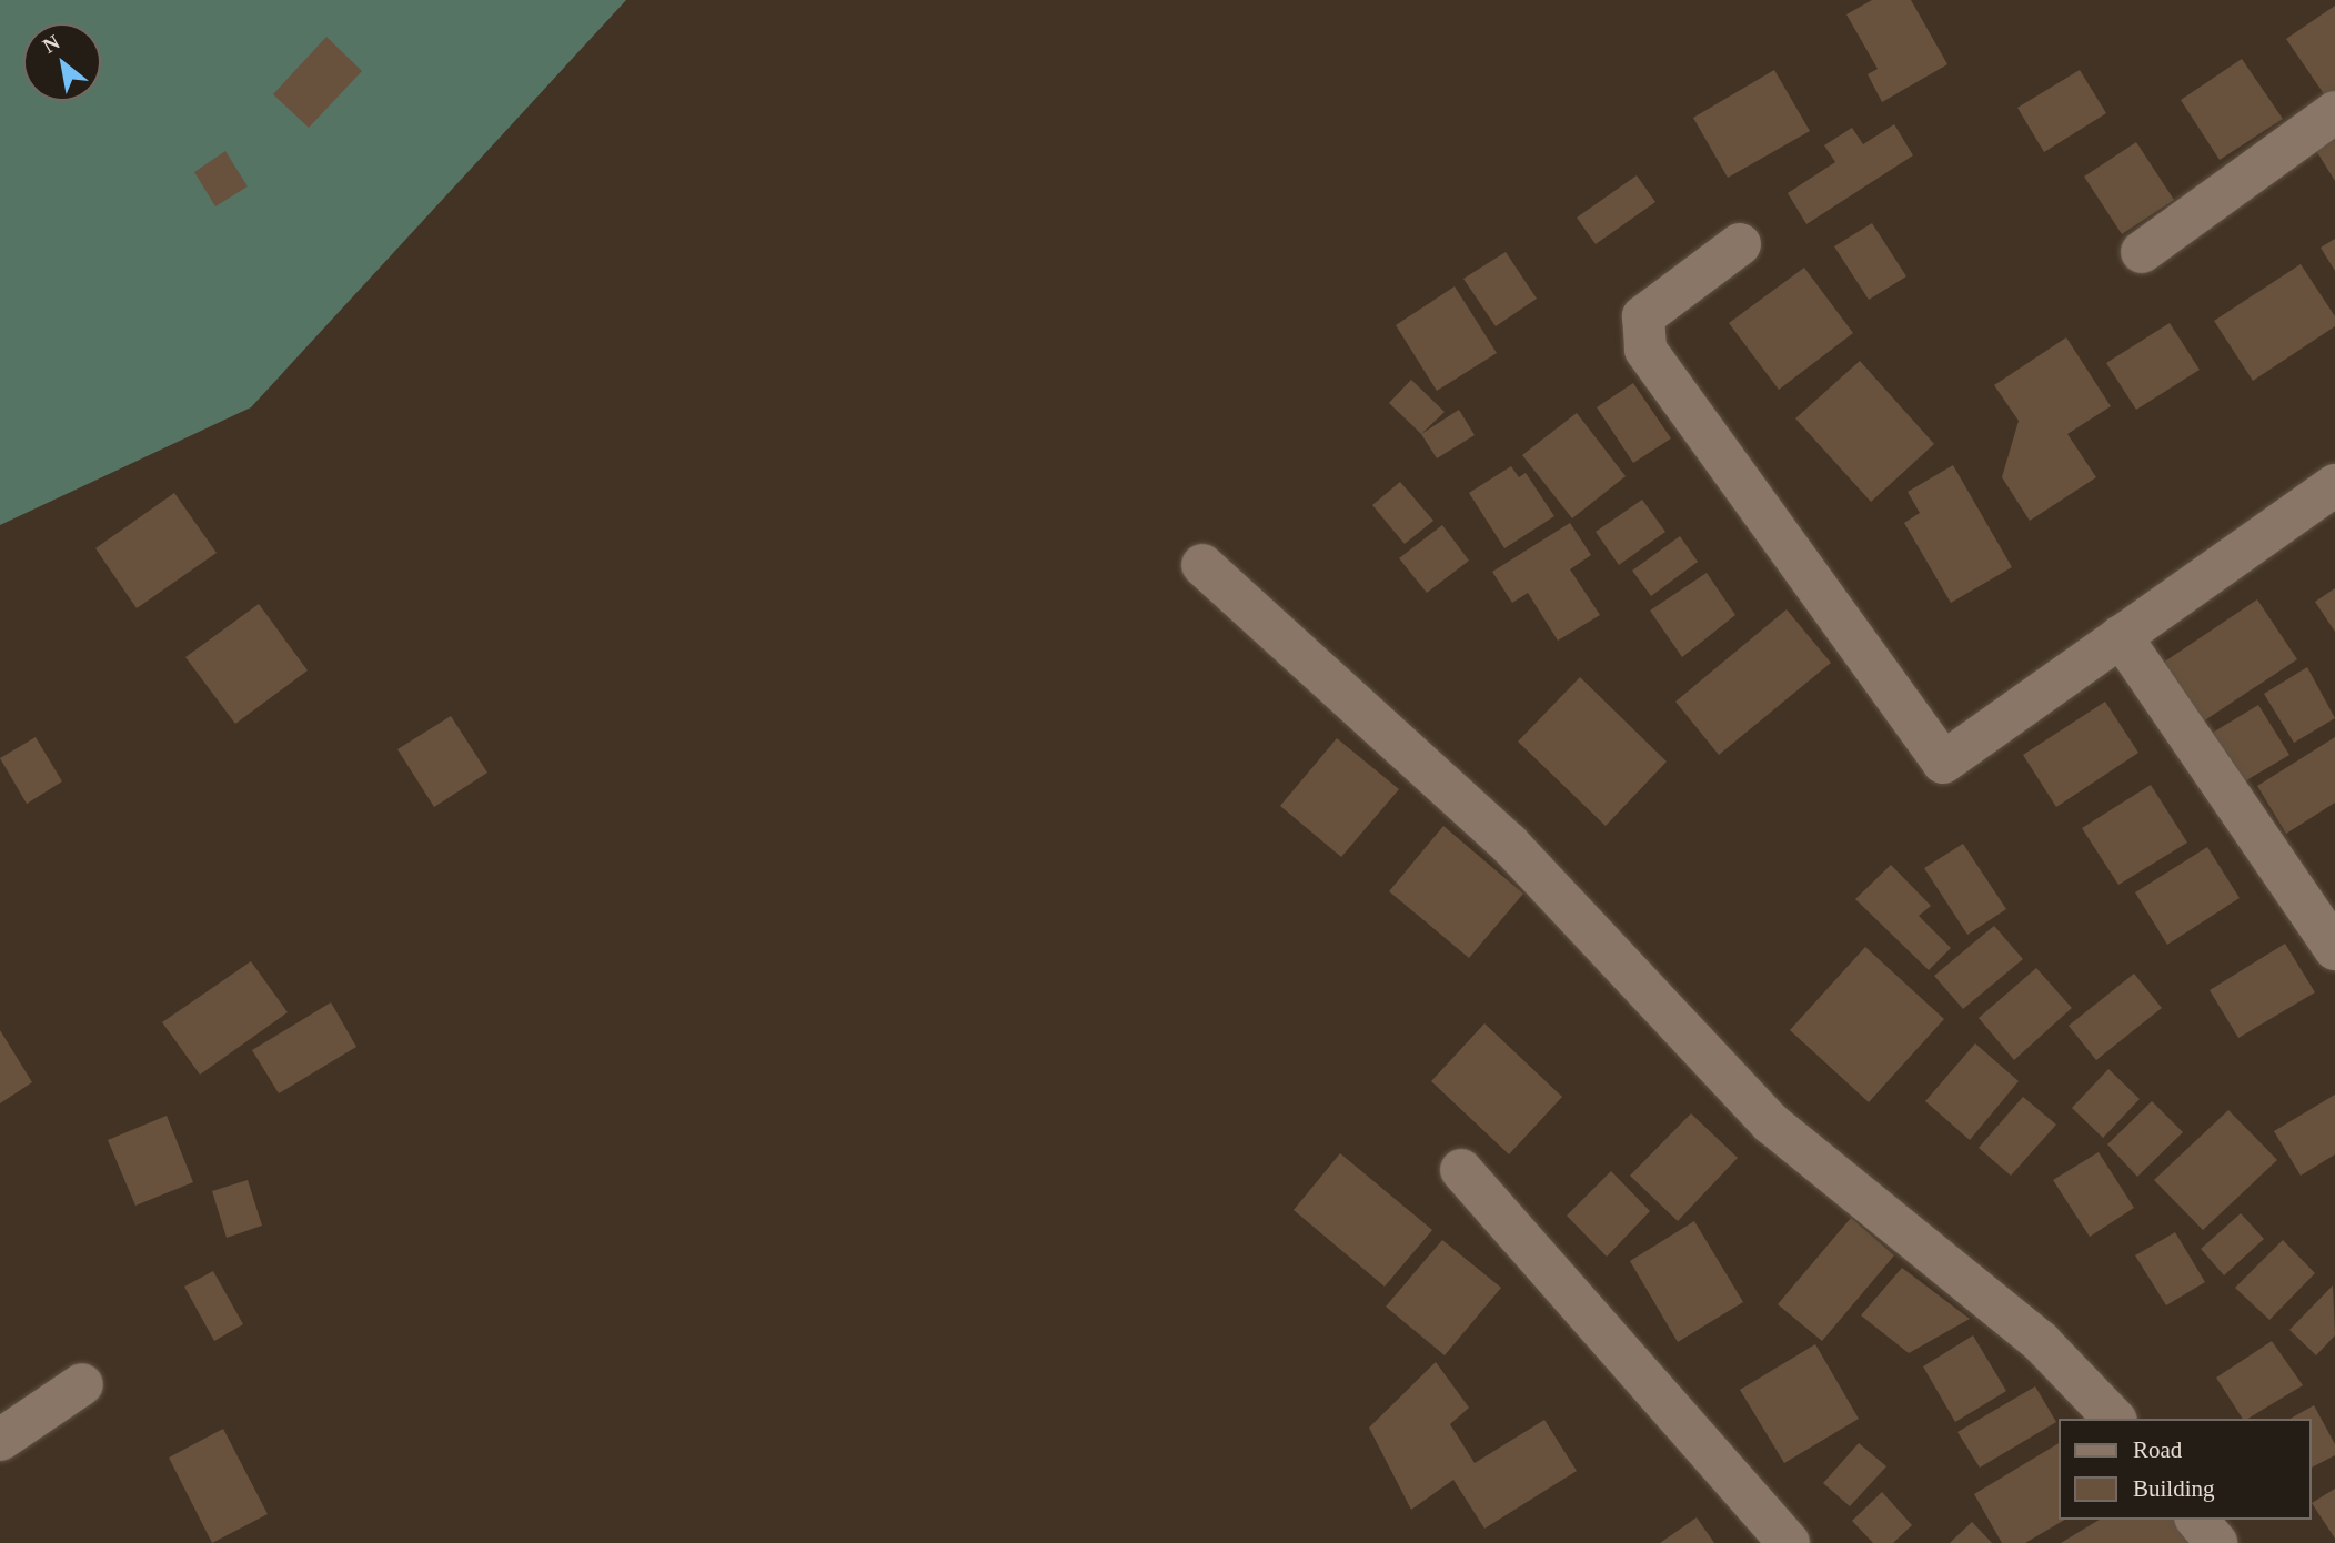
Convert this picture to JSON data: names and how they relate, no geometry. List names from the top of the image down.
{
  "legend": ["Road", "Building"],
  "north": "top left"
}
